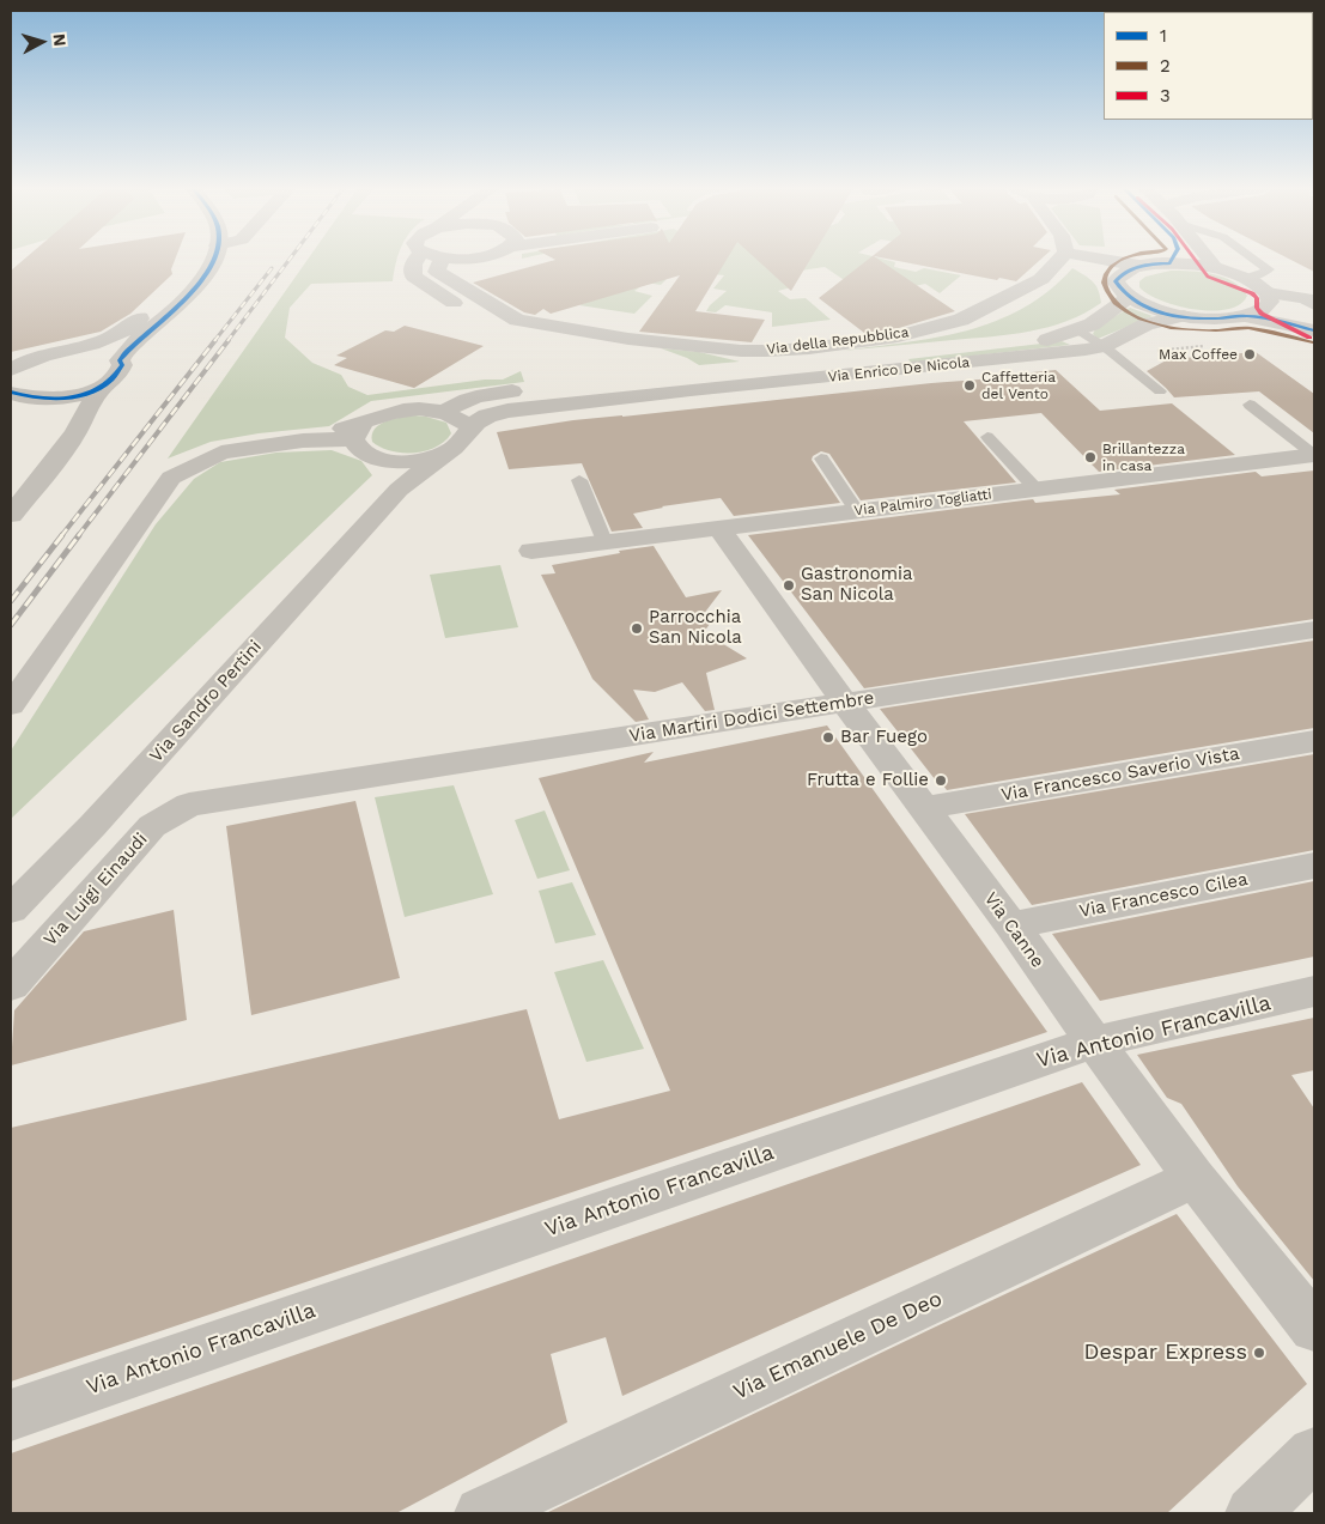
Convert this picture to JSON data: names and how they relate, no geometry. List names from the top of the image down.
{
  "streets": {
    "street": [
      "Via della Repubblica",
      "Via Enrico De Nicola",
      "Via Palmiro Togliatti",
      "Via Sandro Pertini",
      "Via Martiri Dodici Settembre",
      "Via Francesco Saverio Vista",
      "Via Luigi Einaudi",
      "Via Francesco Cilea",
      "Via Canne",
      "Via Antonio Francavilla",
      "Via Emanuele De Deo"
    ]
  },
  "crossings": [
    ["Via della Repubblica", "Via Enrico De Nicola"],
    ["Via Enrico De Nicola", "Via Sandro Pertini"],
    ["Via Palmiro Togliatti", "Via Canne"],
    ["Via Martiri Dodici Settembre", "Via Luigi Einaudi"],
    ["Via Martiri Dodici Settembre", "Via Canne"],
    ["Via Francesco Saverio Vista", "Via Canne"],
    ["Via Francesco Cilea", "Via Canne"],
    ["Via Canne", "Via Antonio Francavilla"],
    ["Via Canne", "Via Emanuele De Deo"]
  ],
  "places": [
    "Max Coffee",
    "Caffetteria del Vento",
    "Brillantezza in casa",
    "Gastronomia San Nicola",
    "Parrocchia San Nicola",
    "Bar Fuego",
    "Frutta e Follie",
    "Despar Express"
  ],
  "lines": ["transit line 1", "transit line 2", "transit line 3"],
  "legend": ["1", "2", "3"],
  "north": "right"
}
